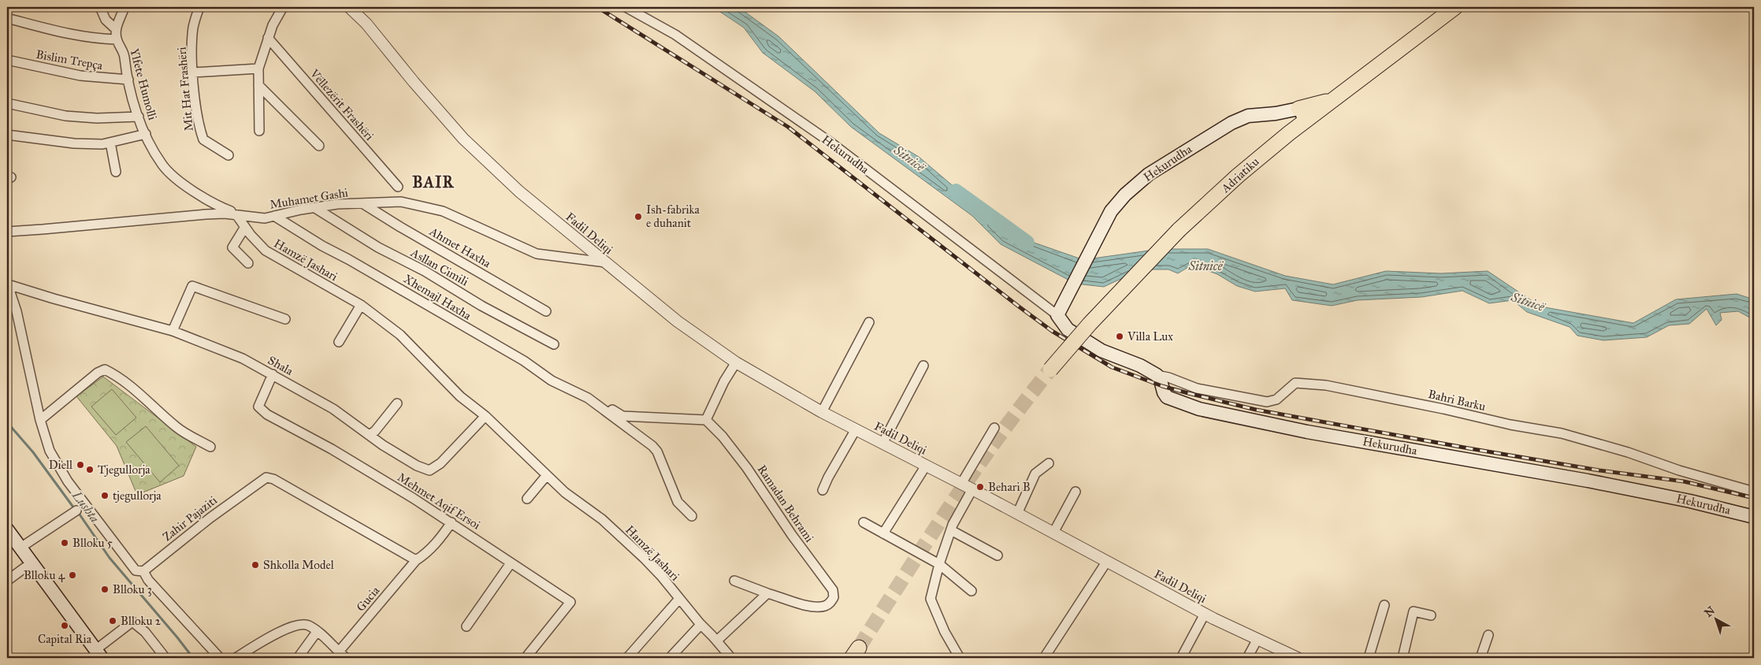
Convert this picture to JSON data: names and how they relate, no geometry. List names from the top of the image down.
{
  "streets": {
    "main road": ["Hekurudha", "Adriatiku"],
    "street": [
      "Bislim Trepça",
      "Ylfete Humolli",
      "Mit Hat Frashëri",
      "Vëllezërit Frashëri",
      "Muhamet Gashi",
      "Fadil Deliqi",
      "Ahmet Haxha",
      "Hamzë Jashari",
      "Asllan Cimili",
      "Xhemajl Haxha",
      "Shala",
      "Bahri Barku",
      "Mehmet Aqif Ersoi",
      "Ramadan Behrami",
      "Zahir Pajaziti",
      "Gucia"
    ]
  },
  "crossings": [
    ["Bislim Trepça", "Ylfete Humolli"],
    ["Ylfete Humolli", "Muhamet Gashi"],
    ["Ylfete Humolli", "Hamzë Jashari"],
    ["Hekurudha", "Adriatiku"],
    ["Hekurudha", "Bahri Barku"],
    ["Muhamet Gashi", "Fadil Deliqi"],
    ["Muhamet Gashi", "Ahmet Haxha"],
    ["Muhamet Gashi", "Hamzë Jashari"],
    ["Muhamet Gashi", "Asllan Cimili"],
    ["Muhamet Gashi", "Xhemajl Haxha"],
    ["Hamzë Jashari", "Shala"],
    ["Xhemajl Haxha", "Ramadan Behrami"],
    ["Shala", "Mehmet Aqif Ersoi"],
    ["Mehmet Aqif Ersoi", "Gucia"],
    ["Zahir Pajaziti", "Gucia"]
  ],
  "districts": ["BAIR"],
  "water": ["Sitnicë", "Lushta"],
  "places": [
    "Ish-fabrika e duhanit",
    "Villa Lux",
    "Diell",
    "Tjegullorja",
    "Behari B",
    "tjegullorja",
    "Blloku 5",
    "Shkolla Model",
    "Blloku 4",
    "Blloku 3",
    "Blloku 2",
    "Capital Ria"
  ],
  "north": "top left"
}
